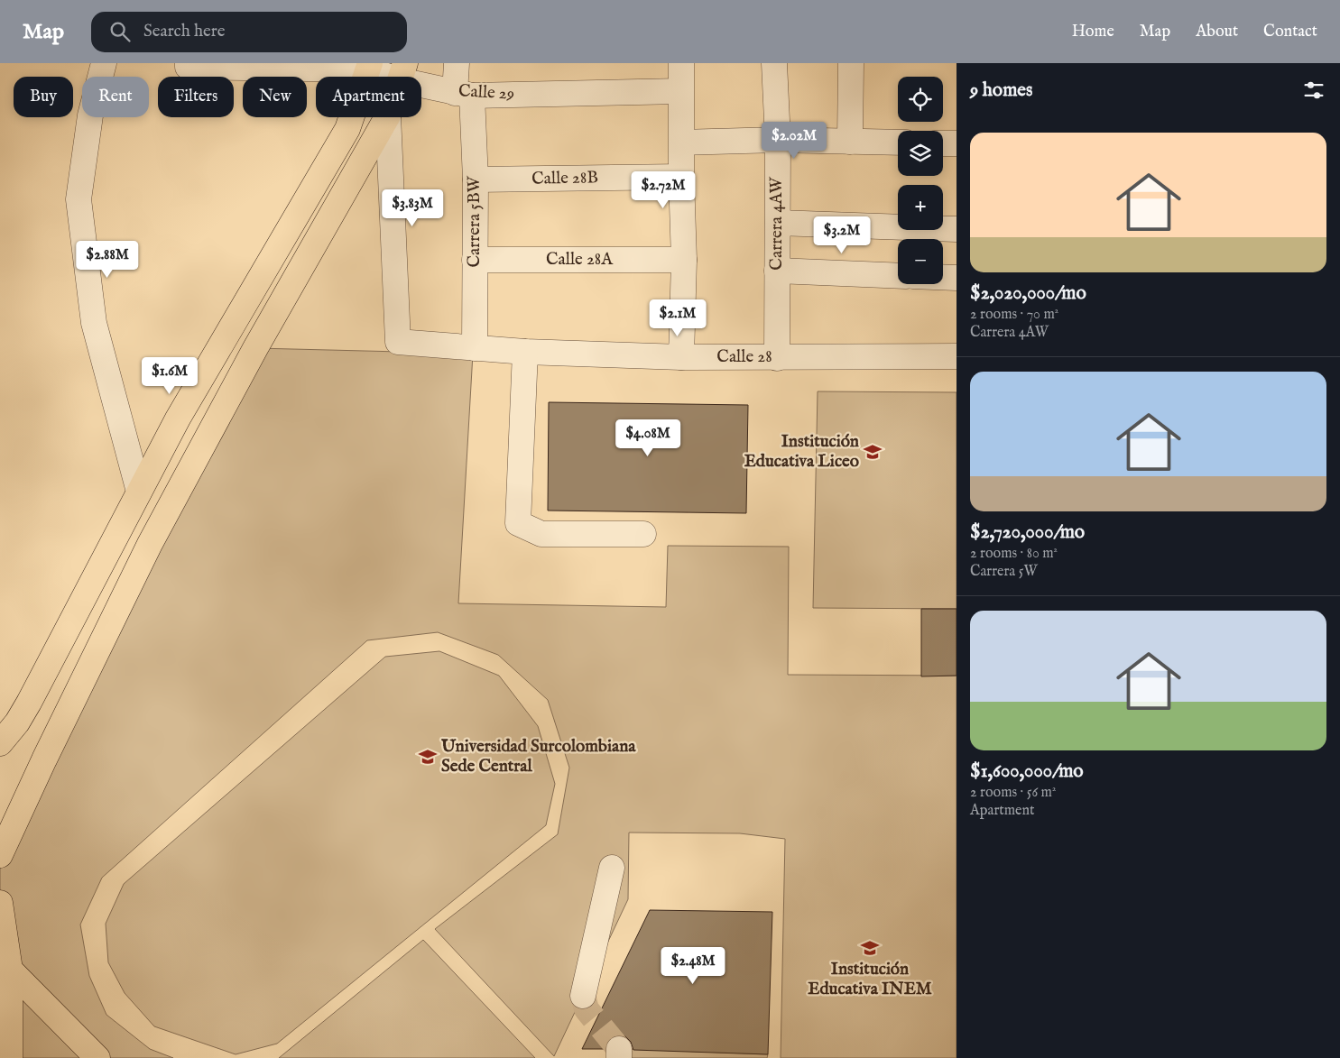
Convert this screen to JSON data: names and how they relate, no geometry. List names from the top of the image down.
{
  "streets": {
    "street": [
      "Calle 29",
      "Calle 28B",
      "Carrera 5BW",
      "Carrera 4AW",
      "Calle 28A",
      "Calle 28"
    ]
  },
  "crossings": [
    ["Calle 29", "Carrera 5BW"],
    ["Calle 28B", "Carrera 5BW"],
    ["Carrera 5BW", "Calle 28A"],
    ["Carrera 5BW", "Calle 28"],
    ["Carrera 4AW", "Calle 28"]
  ],
  "places": {
    "school or university": ["Institución Educativa Liceo", "Universidad Surcolombiana Sede Central", "Institución Educativa INEM"]
  },
  "page": {
    "header": "Map",
    "search": "Search here",
    "nav": [
      "Home",
      "Map",
      "About",
      "Contact"
    ],
    "heading": "9 homes",
    "map_buttons": ["+", "−"],
    "chip": [
      "Buy",
      "Rent",
      "Filters",
      "New",
      "Apartment"
    ],
    "list": [
      {
        "name": "$2,020,000/mo",
        "note": "2 rooms · 70 m² · Carrera 4AW"
      },
      {
        "name": "$2,720,000/mo",
        "note": "2 rooms · 80 m² · Carrera 5W"
      },
      {
        "name": "$1,600,000/mo",
        "note": "2 rooms · 56 m² · Apartment"
      }
    ],
    "price": [
      "$2.02M",
      "$2.72M",
      "$3.83M",
      "$3.2M",
      "$2.88M",
      "$2.1M",
      "$1.6M",
      "$4.08M",
      "$2.48M"
    ]
  }
}
